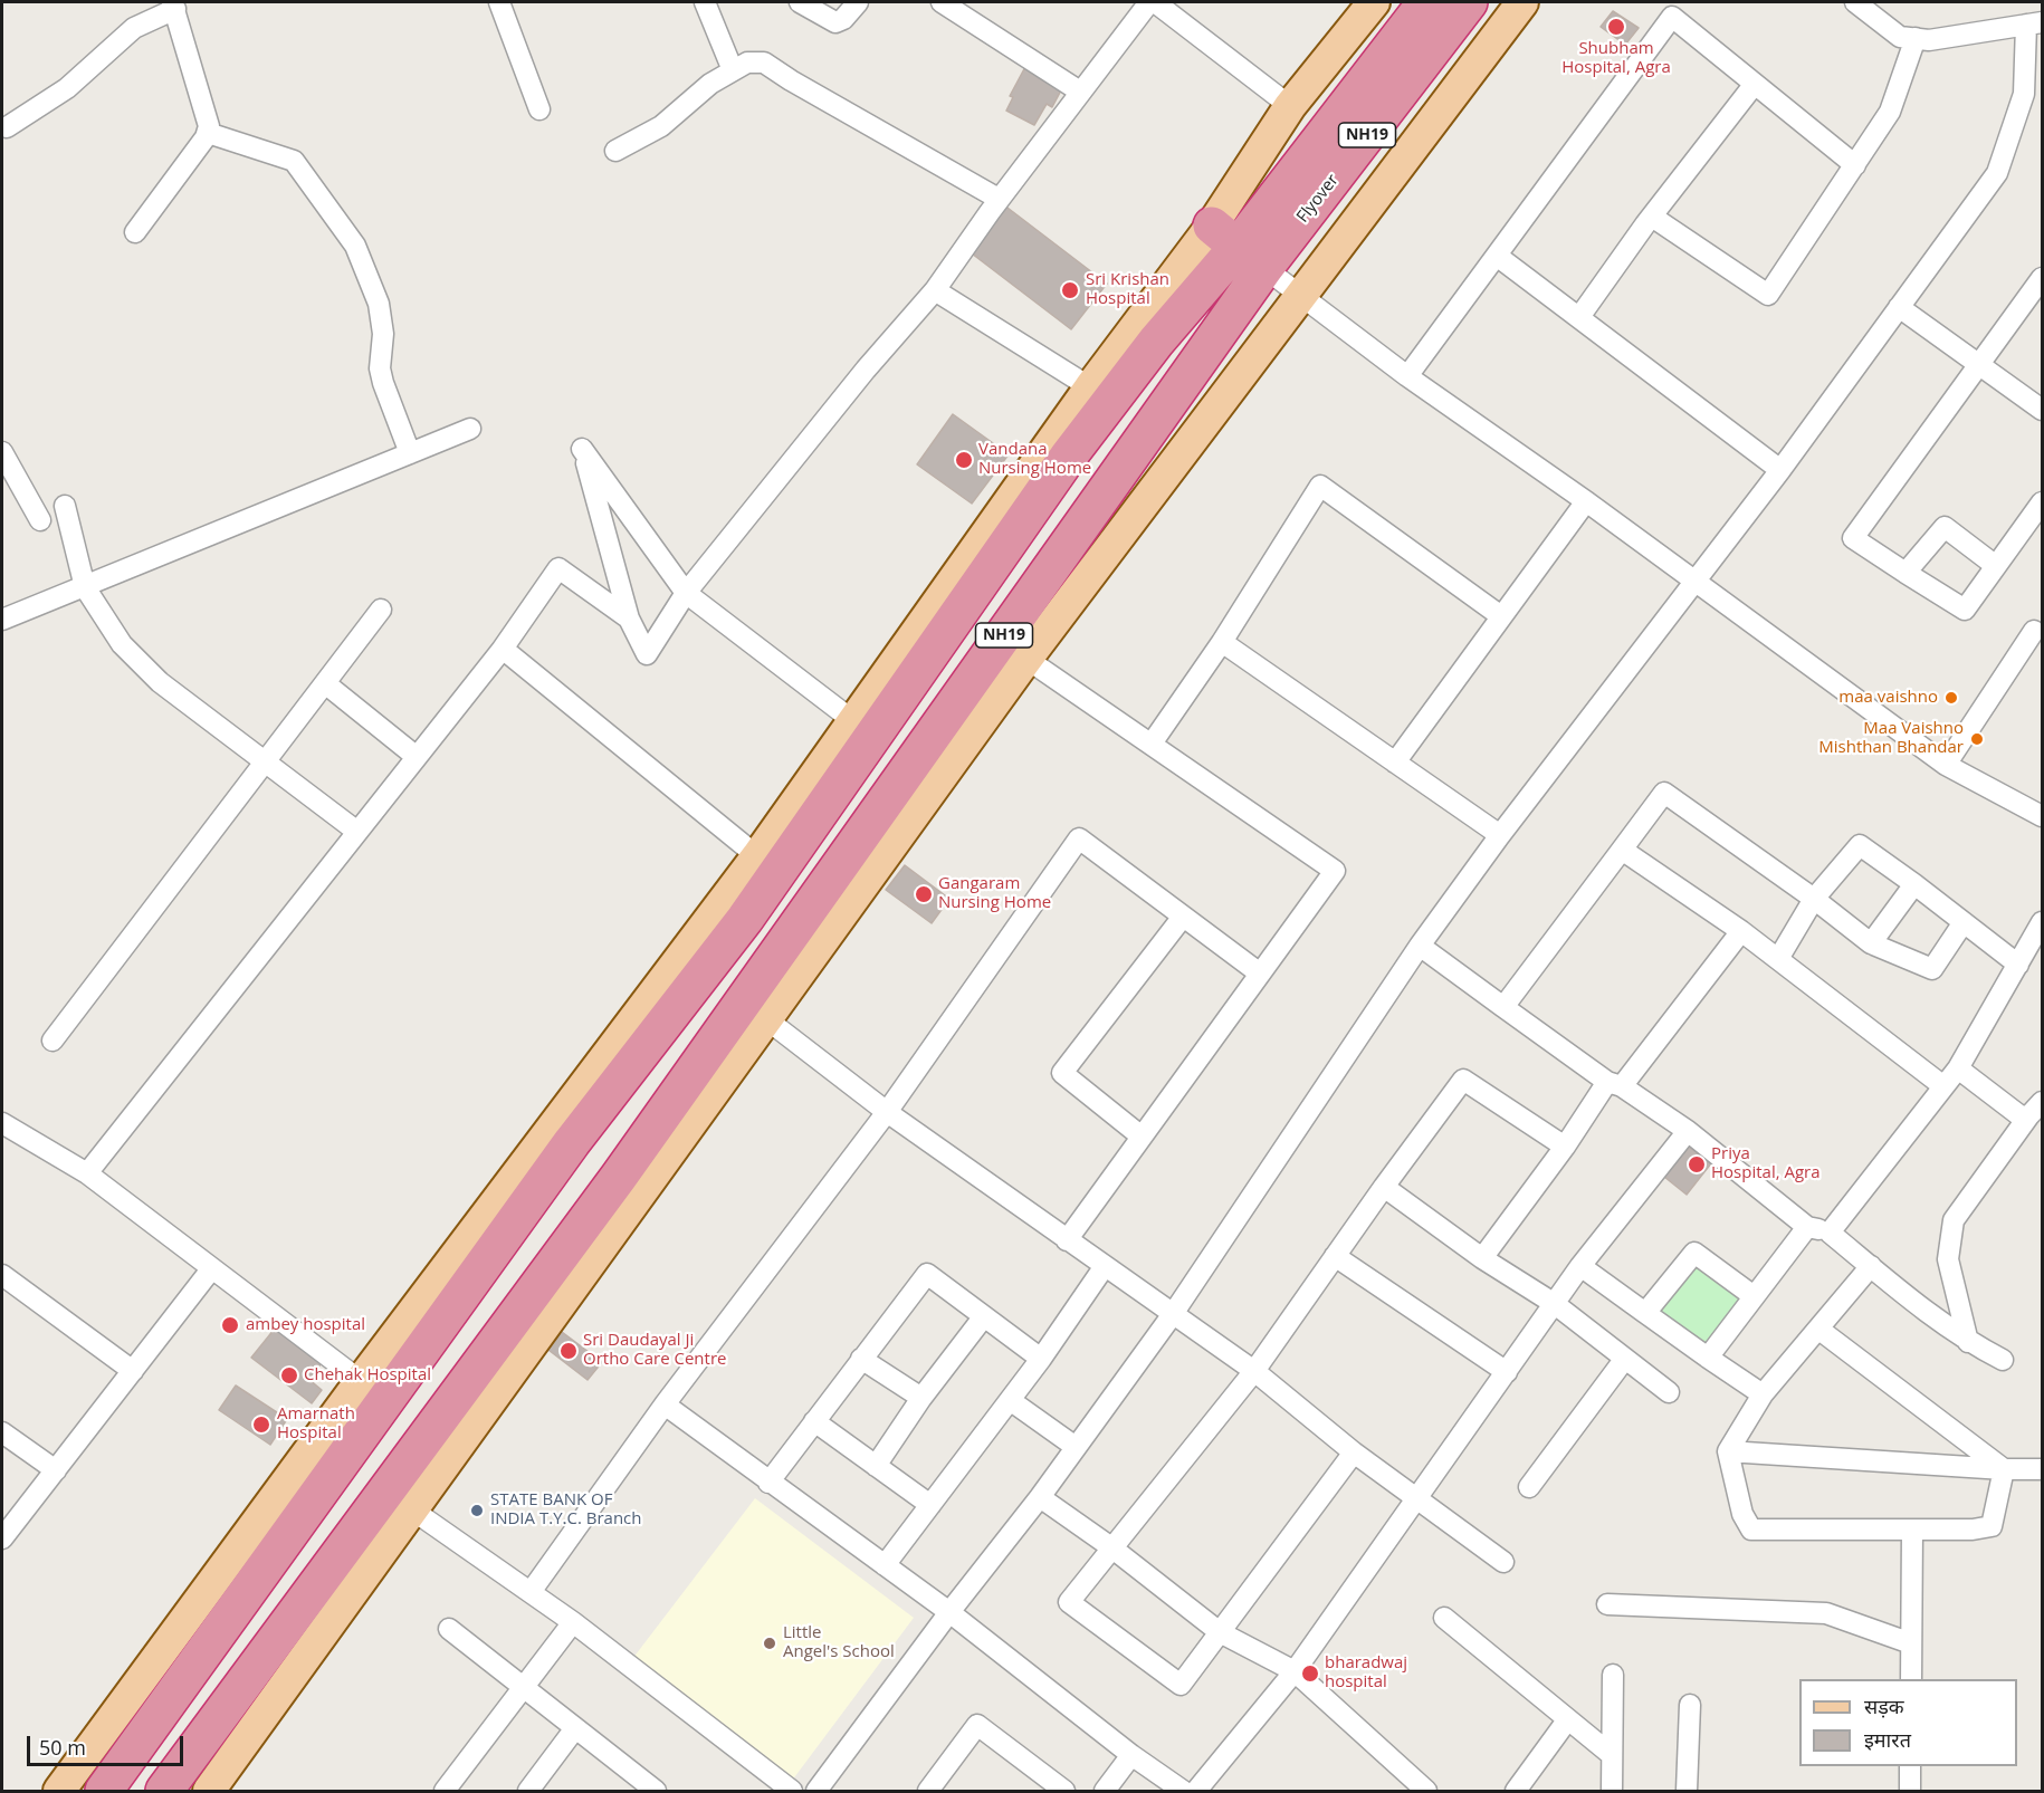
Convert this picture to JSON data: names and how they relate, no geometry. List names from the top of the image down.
{
  "streets": {
    "highway": ["NH19", "Flyover"]
  },
  "crossings": [
    ["NH19", "Flyover"]
  ],
  "places": [
    "Shubham Hospital, Agra",
    "Sri Krishan Hospital",
    "Vandana Nursing Home",
    "maa vaishno",
    "Maa Vaishno Mishthan Bhandar",
    "Gangaram Nursing Home",
    "Priya Hospital, Agra",
    "ambey hospital",
    "Sri Daudayal Ji Ortho Care Centre",
    "Chehak Hospital",
    "Amarnath Hospital",
    "STATE BANK OF INDIA T.Y.C. Branch",
    "Little Angel's School",
    "bharadwaj hospital"
  ],
  "legend": ["सड़क", "इमारत"],
  "scale_bar": "50 m"
}
